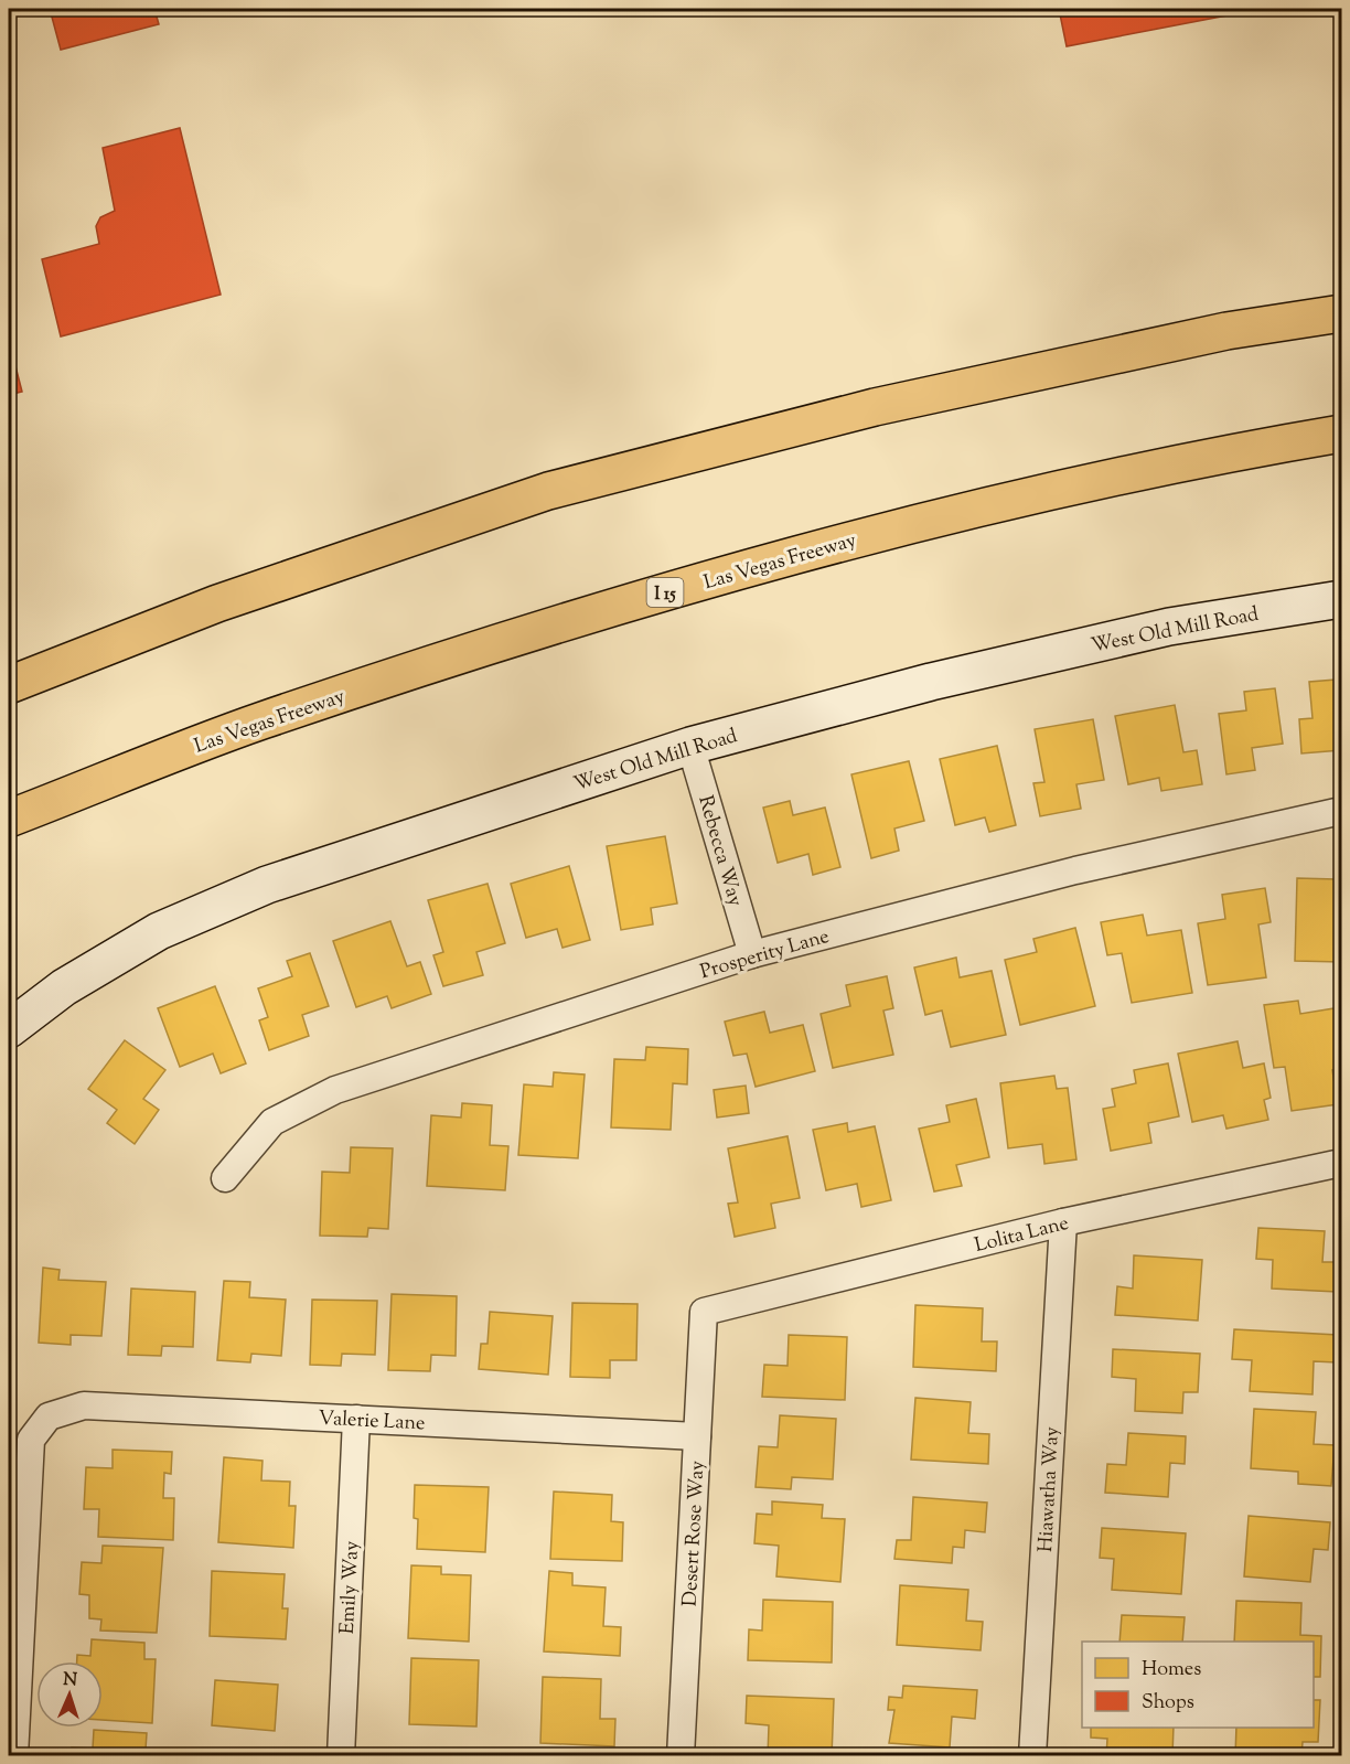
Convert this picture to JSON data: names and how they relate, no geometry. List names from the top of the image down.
{
  "streets": {
    "highway": ["Las Vegas Freeway", "I 15"],
    "street": [
      "West Old Mill Road",
      "Rebecca Way",
      "Prosperity Lane",
      "Lolita Lane",
      "Valerie Lane",
      "Hiawatha Way",
      "Desert Rose Way",
      "Emily Way"
    ]
  },
  "crossings": [
    ["West Old Mill Road", "Rebecca Way"],
    ["Rebecca Way", "Prosperity Lane"],
    ["Lolita Lane", "Hiawatha Way"],
    ["Lolita Lane", "Desert Rose Way"],
    ["Valerie Lane", "Desert Rose Way"],
    ["Valerie Lane", "Emily Way"]
  ],
  "legend": ["Homes", "Shops"],
  "north": "top"
}
